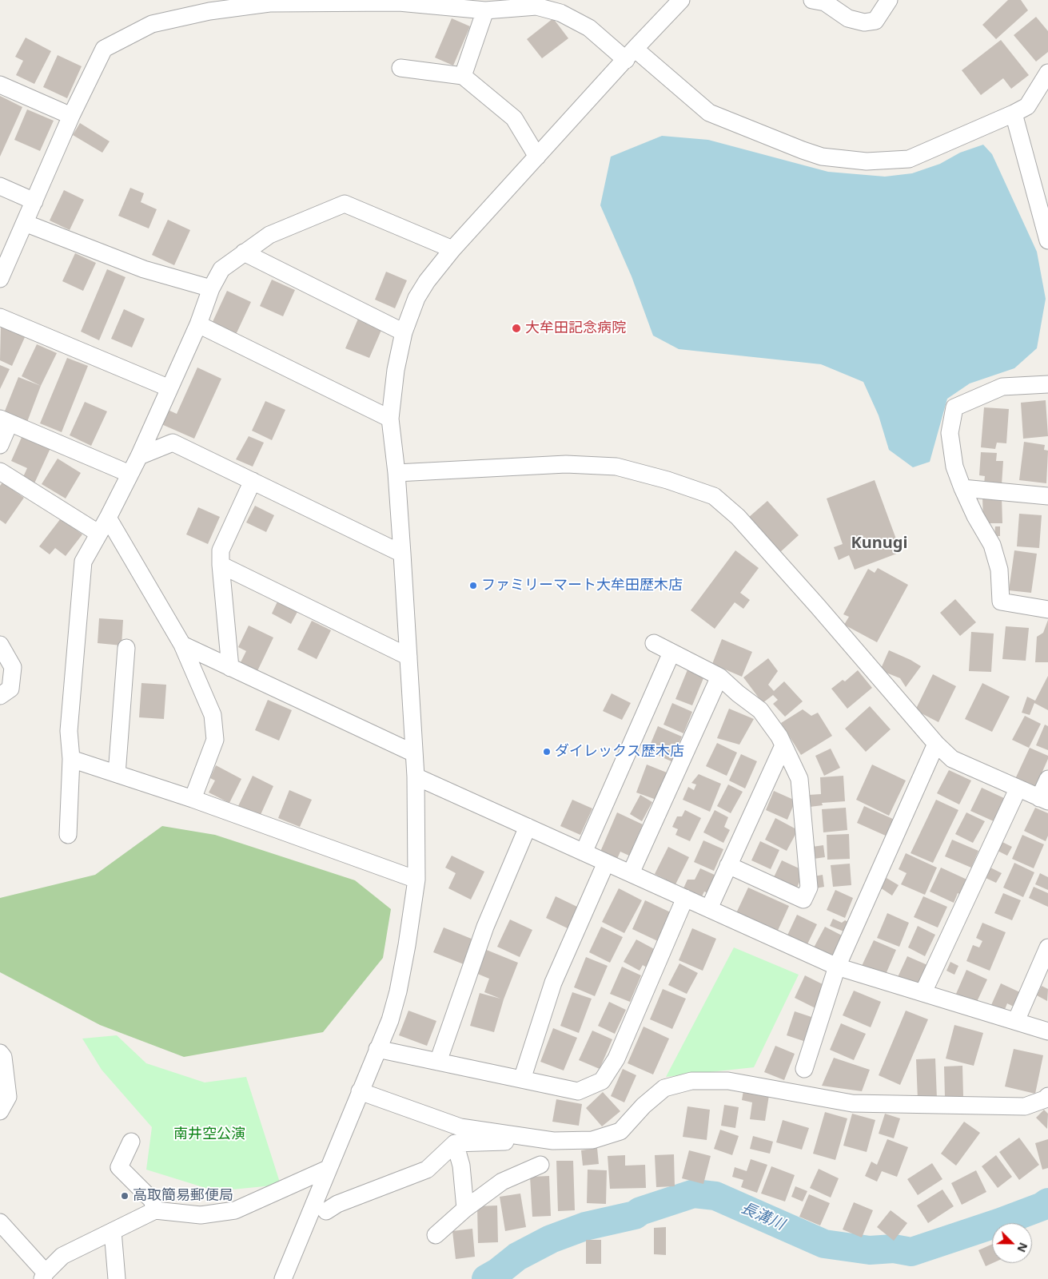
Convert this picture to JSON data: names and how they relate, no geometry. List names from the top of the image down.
{
  "districts": ["Kunugi"],
  "water": ["長溝川"],
  "parks": ["南井空公演"],
  "places": [
    "大牟田記念病院",
    "ファミリーマート大牟田歴木店",
    "ダイレックス歴木店",
    "高取簡易郵便局"
  ],
  "north": "bottom right"
}
